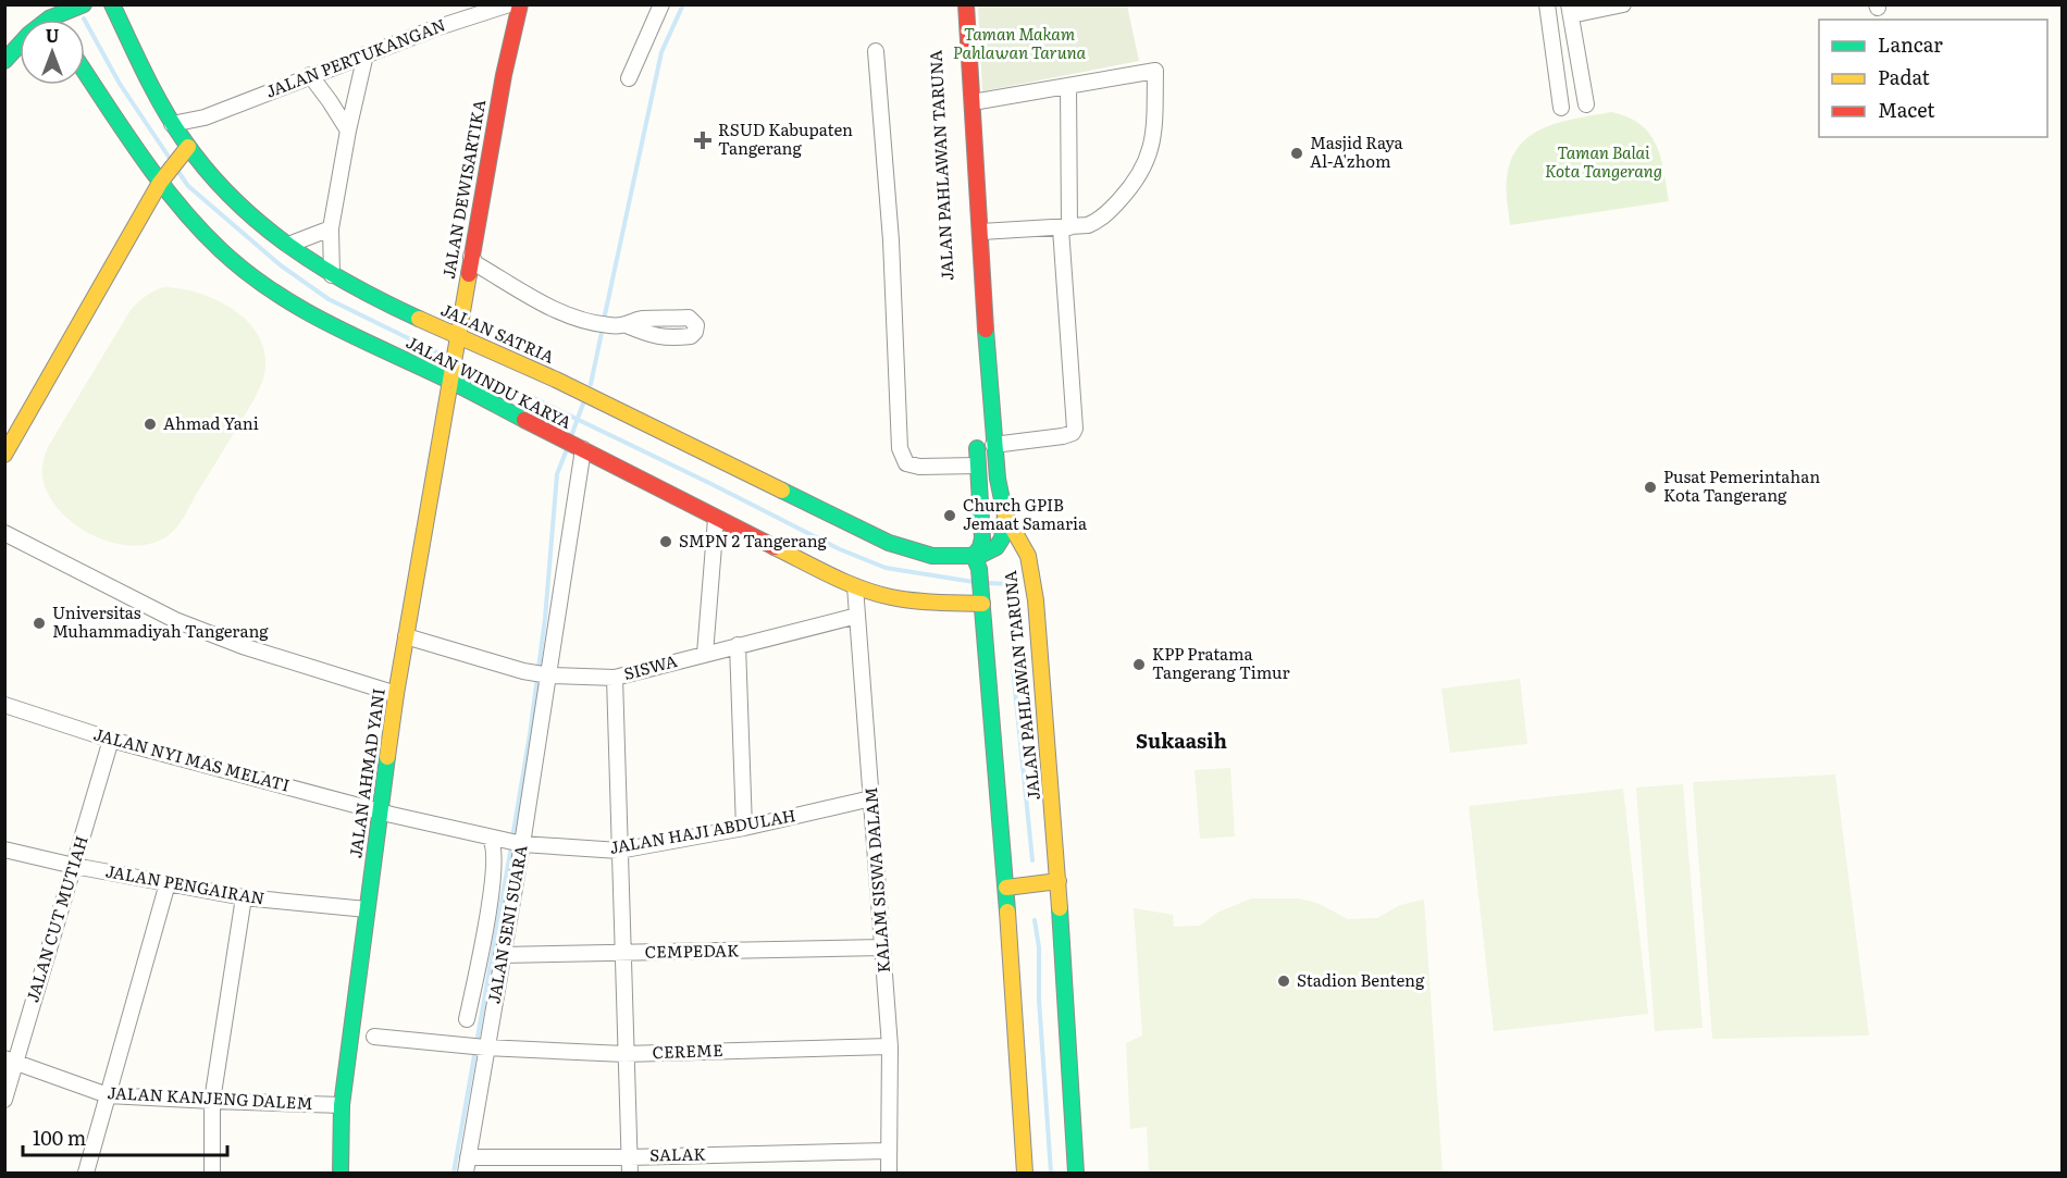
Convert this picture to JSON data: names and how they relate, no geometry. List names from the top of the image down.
{
  "streets": {
    "main road": [
      "JALAN PAHLAWAN TARUNA",
      "JALAN DEWISARTIKA",
      "JALAN SATRIA",
      "JALAN WINDU KARYA",
      "JALAN AHMAD YANI"
    ],
    "street": [
      "JALAN PERTUKANGAN",
      "SISWA",
      "JALAN NYI MAS MELATI",
      "JALAN HAJI ABDULAH",
      "KALAM SISWA DALAM",
      "JALAN PENGAIRAN",
      "JALAN CUT MUTIAH",
      "JALAN SENI SUARA",
      "CEMPEDAK",
      "CEREME",
      "JALAN KANJENG DALEM",
      "SALAK"
    ]
  },
  "crossings": [
    ["JALAN PERTUKANGAN", "JALAN SATRIA"],
    ["JALAN PAHLAWAN TARUNA", "JALAN SATRIA"],
    ["JALAN PAHLAWAN TARUNA", "JALAN WINDU KARYA"],
    ["JALAN DEWISARTIKA", "JALAN SATRIA"],
    ["JALAN DEWISARTIKA", "JALAN WINDU KARYA"],
    ["JALAN DEWISARTIKA", "JALAN AHMAD YANI"],
    ["JALAN WINDU KARYA", "JALAN AHMAD YANI"],
    ["JALAN WINDU KARYA", "KALAM SISWA DALAM"],
    ["JALAN WINDU KARYA", "JALAN SENI SUARA"],
    ["SISWA", "JALAN AHMAD YANI"],
    ["SISWA", "KALAM SISWA DALAM"],
    ["SISWA", "JALAN SENI SUARA"],
    ["JALAN NYI MAS MELATI", "JALAN AHMAD YANI"],
    ["JALAN NYI MAS MELATI", "JALAN HAJI ABDULAH"],
    ["JALAN NYI MAS MELATI", "JALAN CUT MUTIAH"],
    ["JALAN AHMAD YANI", "JALAN HAJI ABDULAH"],
    ["JALAN AHMAD YANI", "JALAN PENGAIRAN"],
    ["JALAN AHMAD YANI", "JALAN KANJENG DALEM"],
    ["JALAN HAJI ABDULAH", "KALAM SISWA DALAM"],
    ["JALAN HAJI ABDULAH", "JALAN SENI SUARA"],
    ["KALAM SISWA DALAM", "CEMPEDAK"],
    ["KALAM SISWA DALAM", "CEREME"],
    ["KALAM SISWA DALAM", "SALAK"],
    ["JALAN PENGAIRAN", "JALAN CUT MUTIAH"],
    ["JALAN CUT MUTIAH", "JALAN KANJENG DALEM"],
    ["JALAN SENI SUARA", "CEMPEDAK"],
    ["JALAN SENI SUARA", "CEREME"],
    ["JALAN SENI SUARA", "SALAK"]
  ],
  "districts": ["Sukaasih"],
  "parks": ["Taman Makam Pahlawan Taruna", "Taman Balai Kota Tangerang"],
  "places": {
    "health": ["RSUD Kabupaten Tangerang"],
    "other": [
      "Masjid Raya Al-A'zhom",
      "Ahmad Yani",
      "Pusat Pemerintahan Kota Tangerang",
      "Church GPIB Jemaat Samaria",
      "SMPN 2 Tangerang",
      "Universitas Muhammadiyah Tangerang",
      "KPP Pratama Tangerang Timur",
      "Stadion Benteng"
    ]
  },
  "legend": ["Lancar", "Padat", "Macet"],
  "scale_bar": "100 m",
  "north": "top"
}
